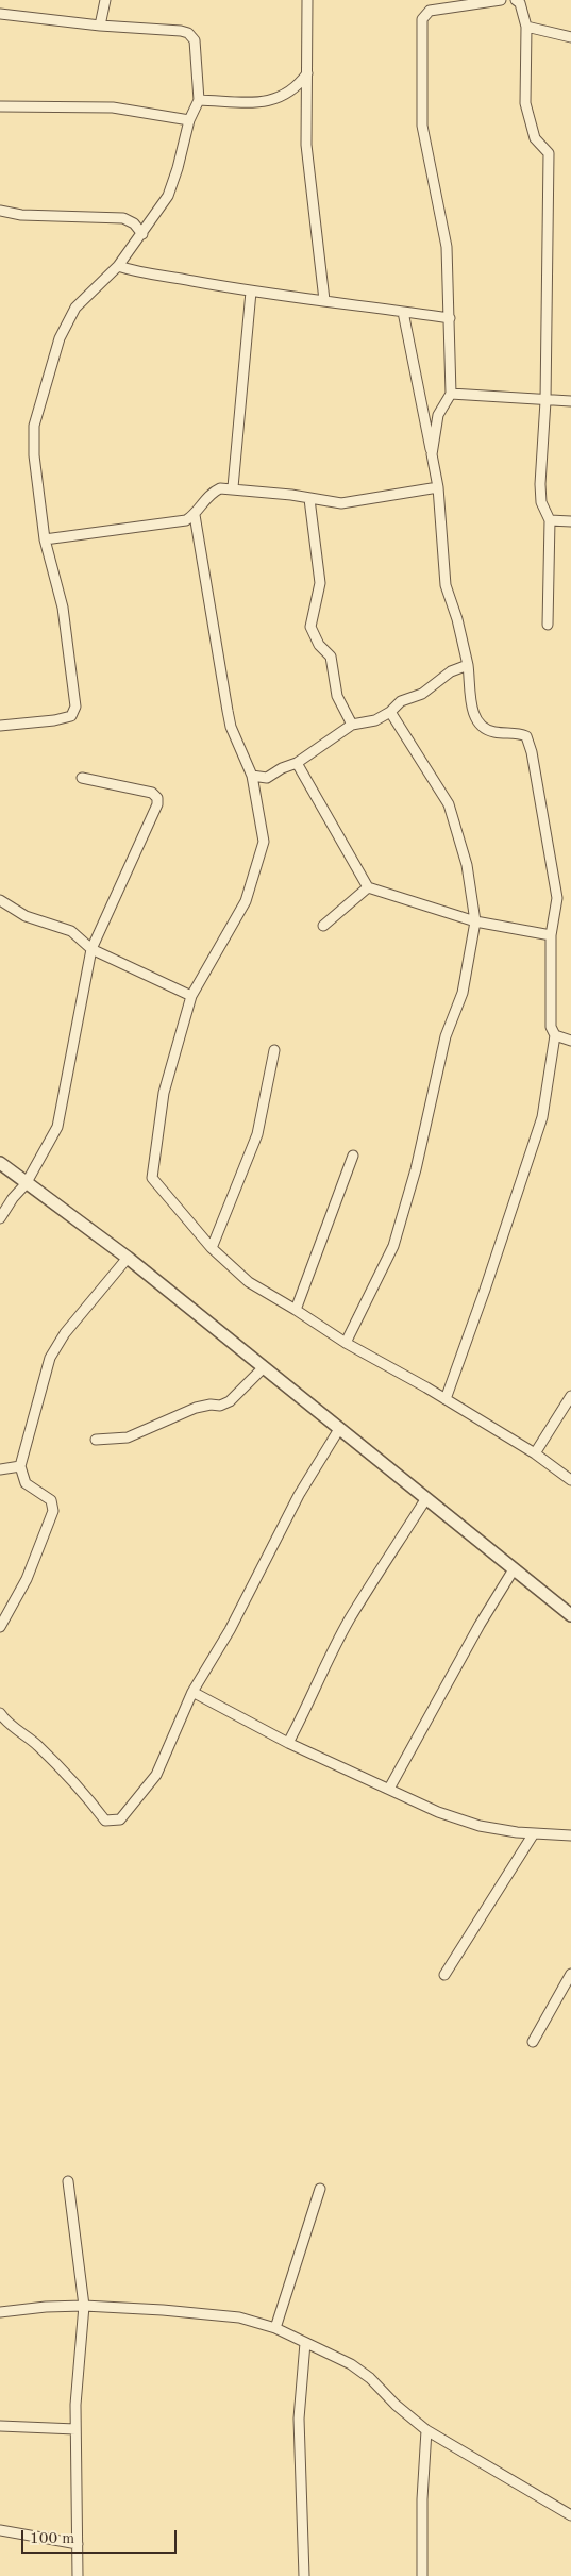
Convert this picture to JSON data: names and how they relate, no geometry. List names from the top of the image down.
{
  "scale_bar": "100 m"
}
